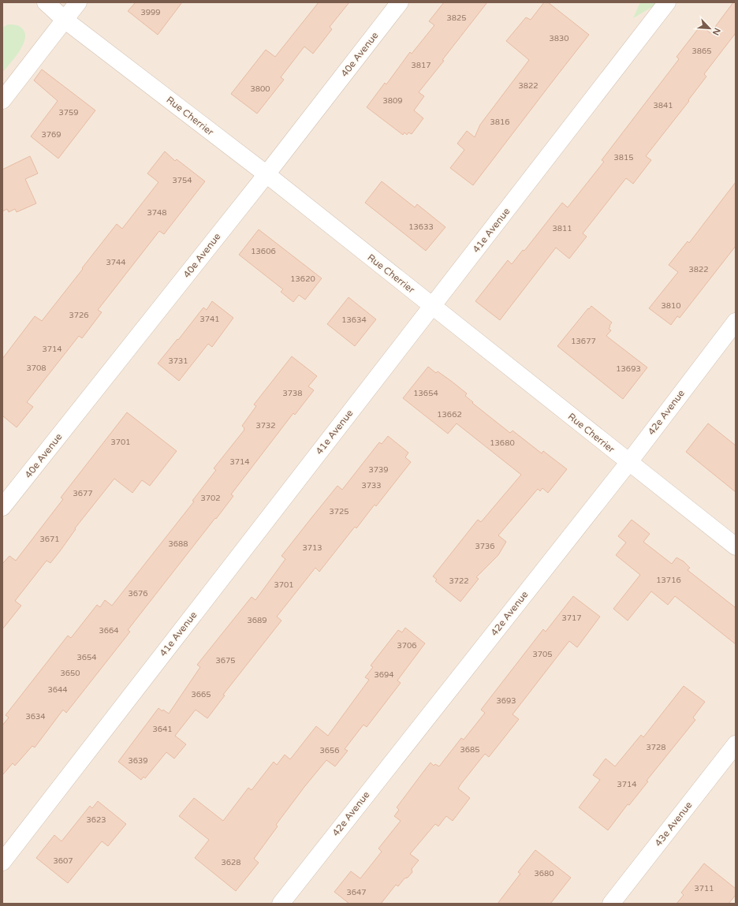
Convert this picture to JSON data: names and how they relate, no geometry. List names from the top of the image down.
{
  "streets": {
    "street": [
      "40e Avenue",
      "Rue Cherrier",
      "41e Avenue",
      "42e Avenue",
      "43e Avenue"
    ]
  },
  "crossings": [
    ["40e Avenue", "Rue Cherrier"],
    ["Rue Cherrier", "41e Avenue"],
    ["Rue Cherrier", "42e Avenue"]
  ],
  "house_numbers": [
    "3999",
    "3825",
    "3830",
    "3865",
    "3817",
    "3822",
    "3800",
    "3809",
    "3841",
    "3759",
    "3816",
    "3769",
    "3815",
    "3754",
    "3748",
    "13633",
    "3811",
    "13606",
    "3744",
    "3822",
    "13620",
    "3810",
    "3726",
    "3741",
    "13634",
    "13677",
    "3714",
    "3731",
    "3708",
    "13693",
    "3738",
    "13654",
    "13662",
    "3732",
    "3701",
    "13680",
    "3714",
    "3739",
    "3733",
    "3677",
    "3702",
    "3725",
    "3671",
    "3688",
    "3736",
    "3713",
    "13716",
    "3722",
    "3701",
    "3676",
    "3717",
    "3689",
    "3664",
    "3706",
    "3705",
    "3654",
    "3675",
    "3650",
    "3694",
    "3644",
    "3665",
    "3693",
    "3634",
    "3641",
    "3728",
    "3685",
    "3656",
    "3639",
    "3714",
    "3623",
    "3607",
    "3628",
    "3680",
    "3711",
    "3647"
  ],
  "north": "bottom right"
}
